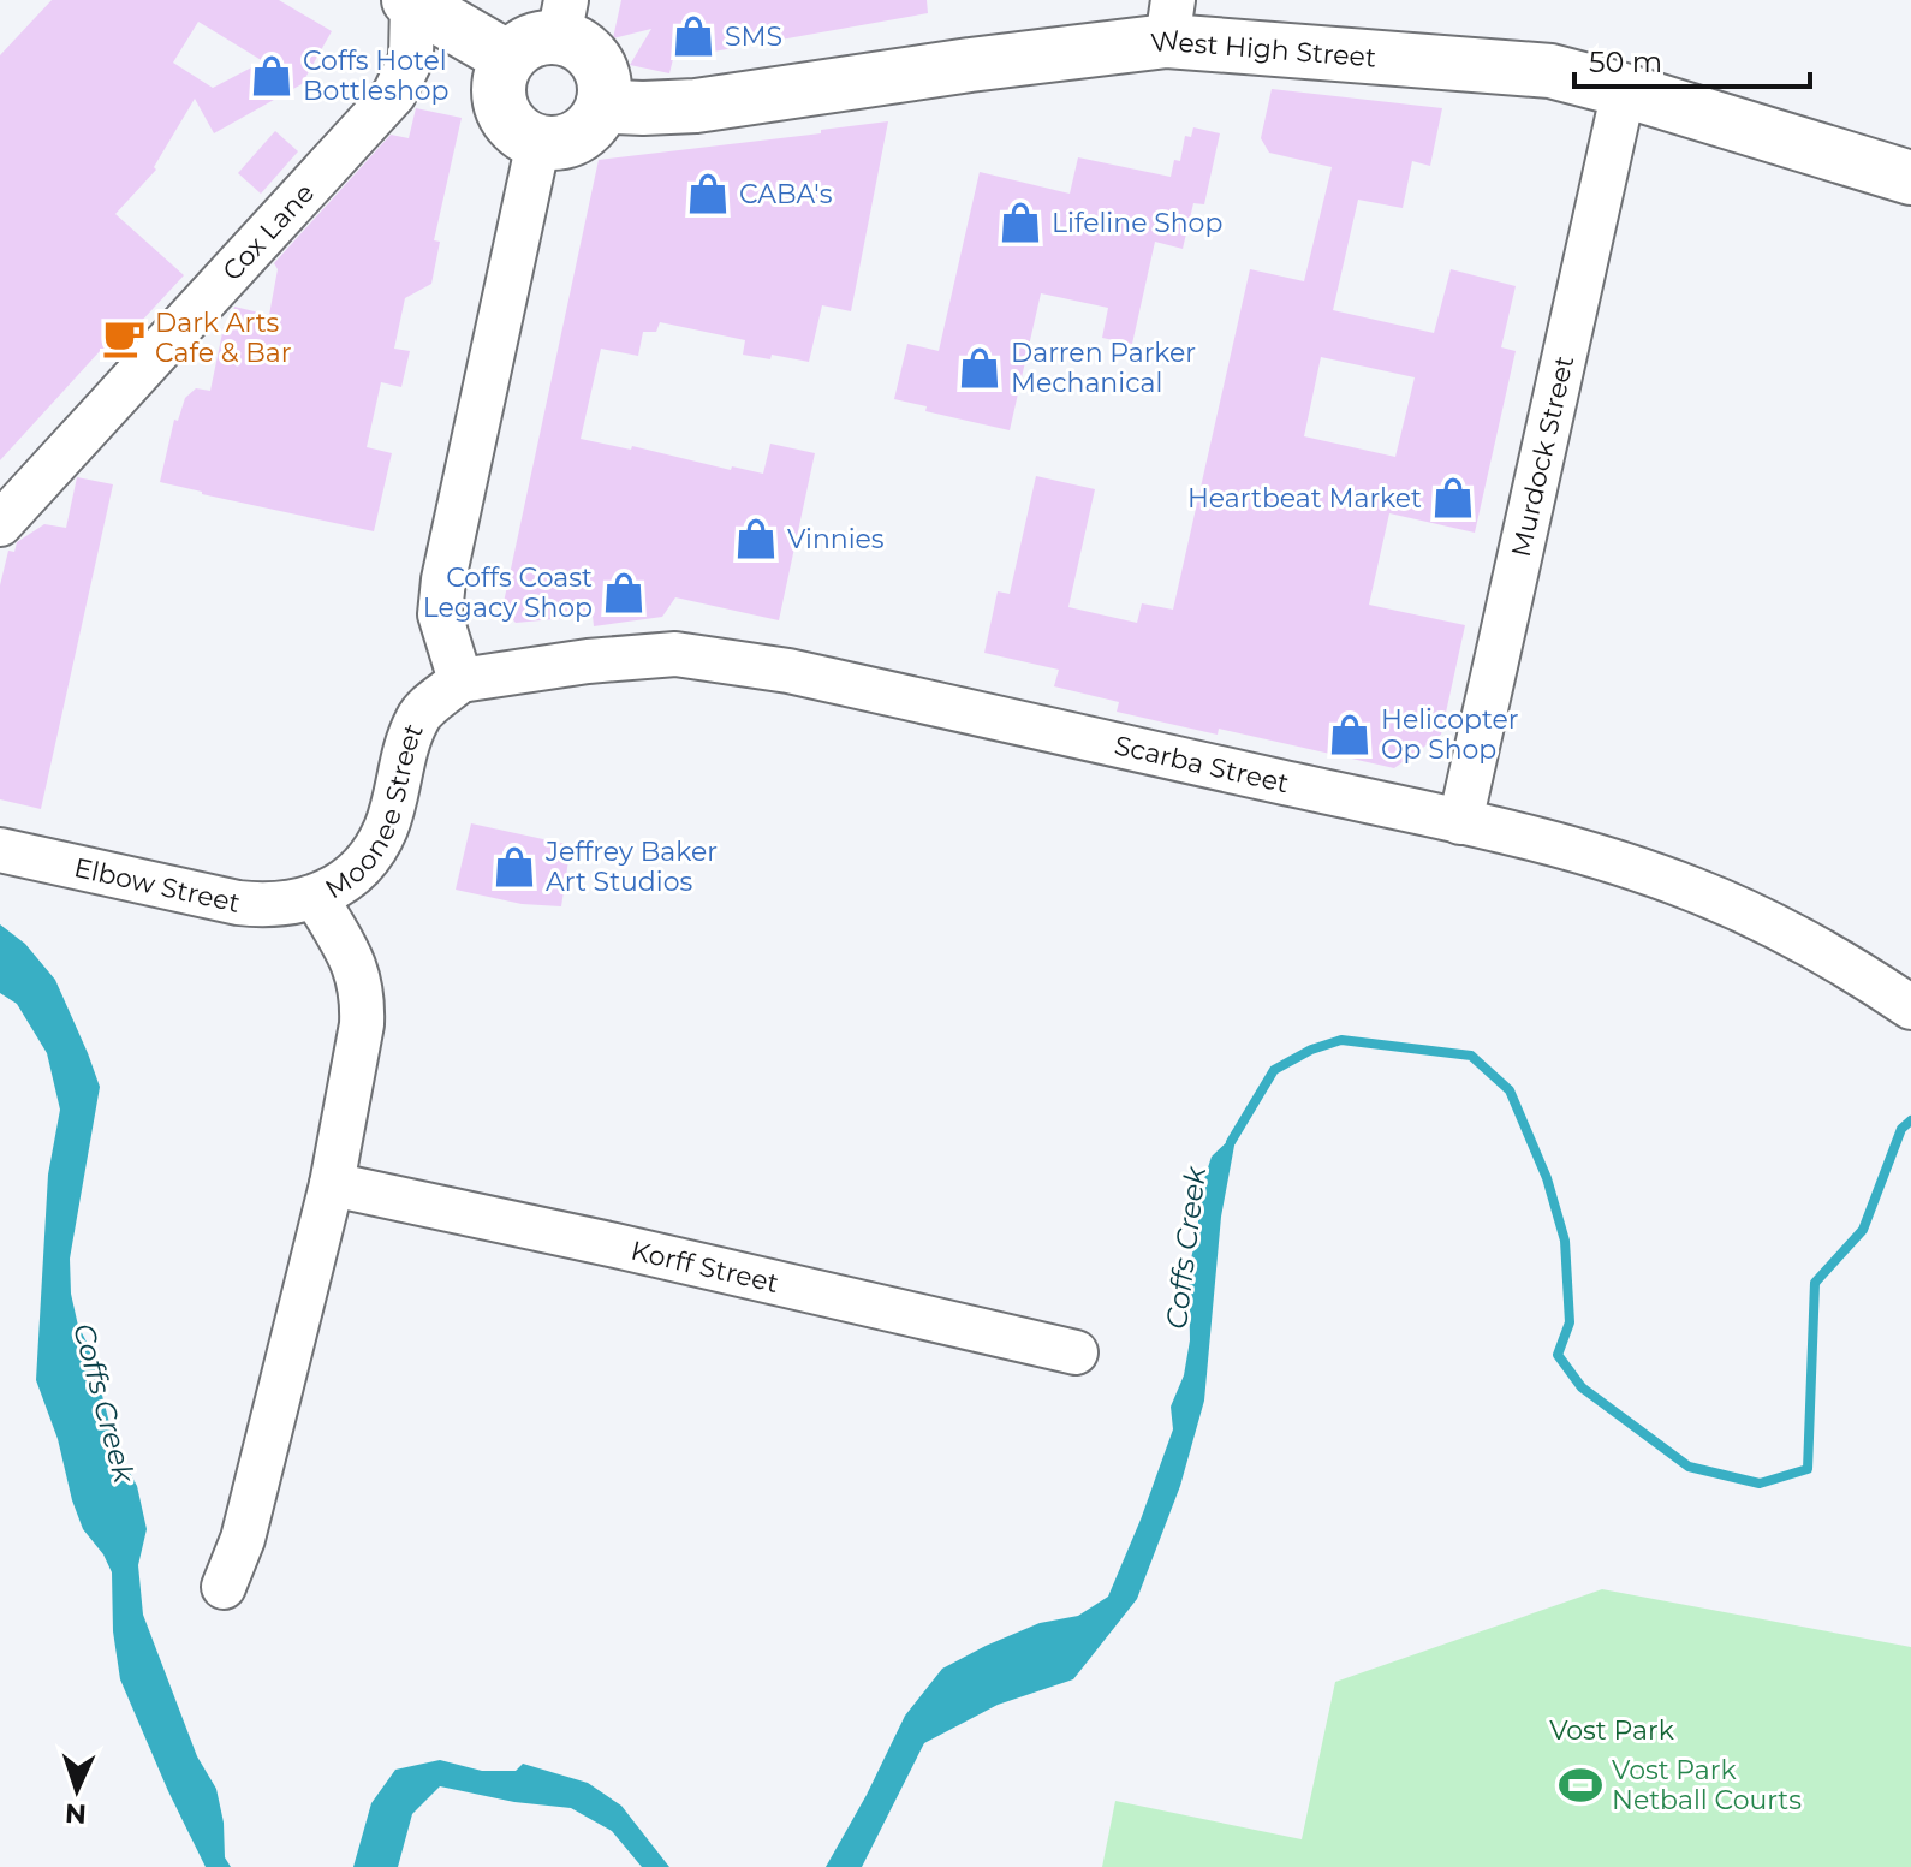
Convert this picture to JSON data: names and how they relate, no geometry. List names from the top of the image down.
{
  "streets": {
    "main road": ["West High Street"],
    "street": [
      "Cox Lane",
      "Murdock Street",
      "Scarba Street",
      "Moonee Street",
      "Elbow Street",
      "Korff Street"
    ]
  },
  "crossings": [
    ["West High Street", "Murdock Street"],
    ["Murdock Street", "Scarba Street"],
    ["Scarba Street", "Moonee Street"],
    ["Moonee Street", "Elbow Street"],
    ["Moonee Street", "Korff Street"]
  ],
  "water": ["Coffs Creek"],
  "parks": ["Vost Park"],
  "places": {
    "shop": [
      "SMS",
      "Coffs Hotel Bottleshop",
      "CABA's",
      "Lifeline Shop",
      "Darren Parker Mechanical",
      "Heartbeat Market",
      "Vinnies",
      "Coffs Coast Legacy Shop",
      "Helicopter Op Shop",
      "Jeffrey Baker Art Studios"
    ],
    "cafe": ["Dark Arts Cafe & Bar"],
    "sports": ["Vost Park Netball Courts"]
  },
  "scale_bar": "50 m",
  "north": "bottom"
}
